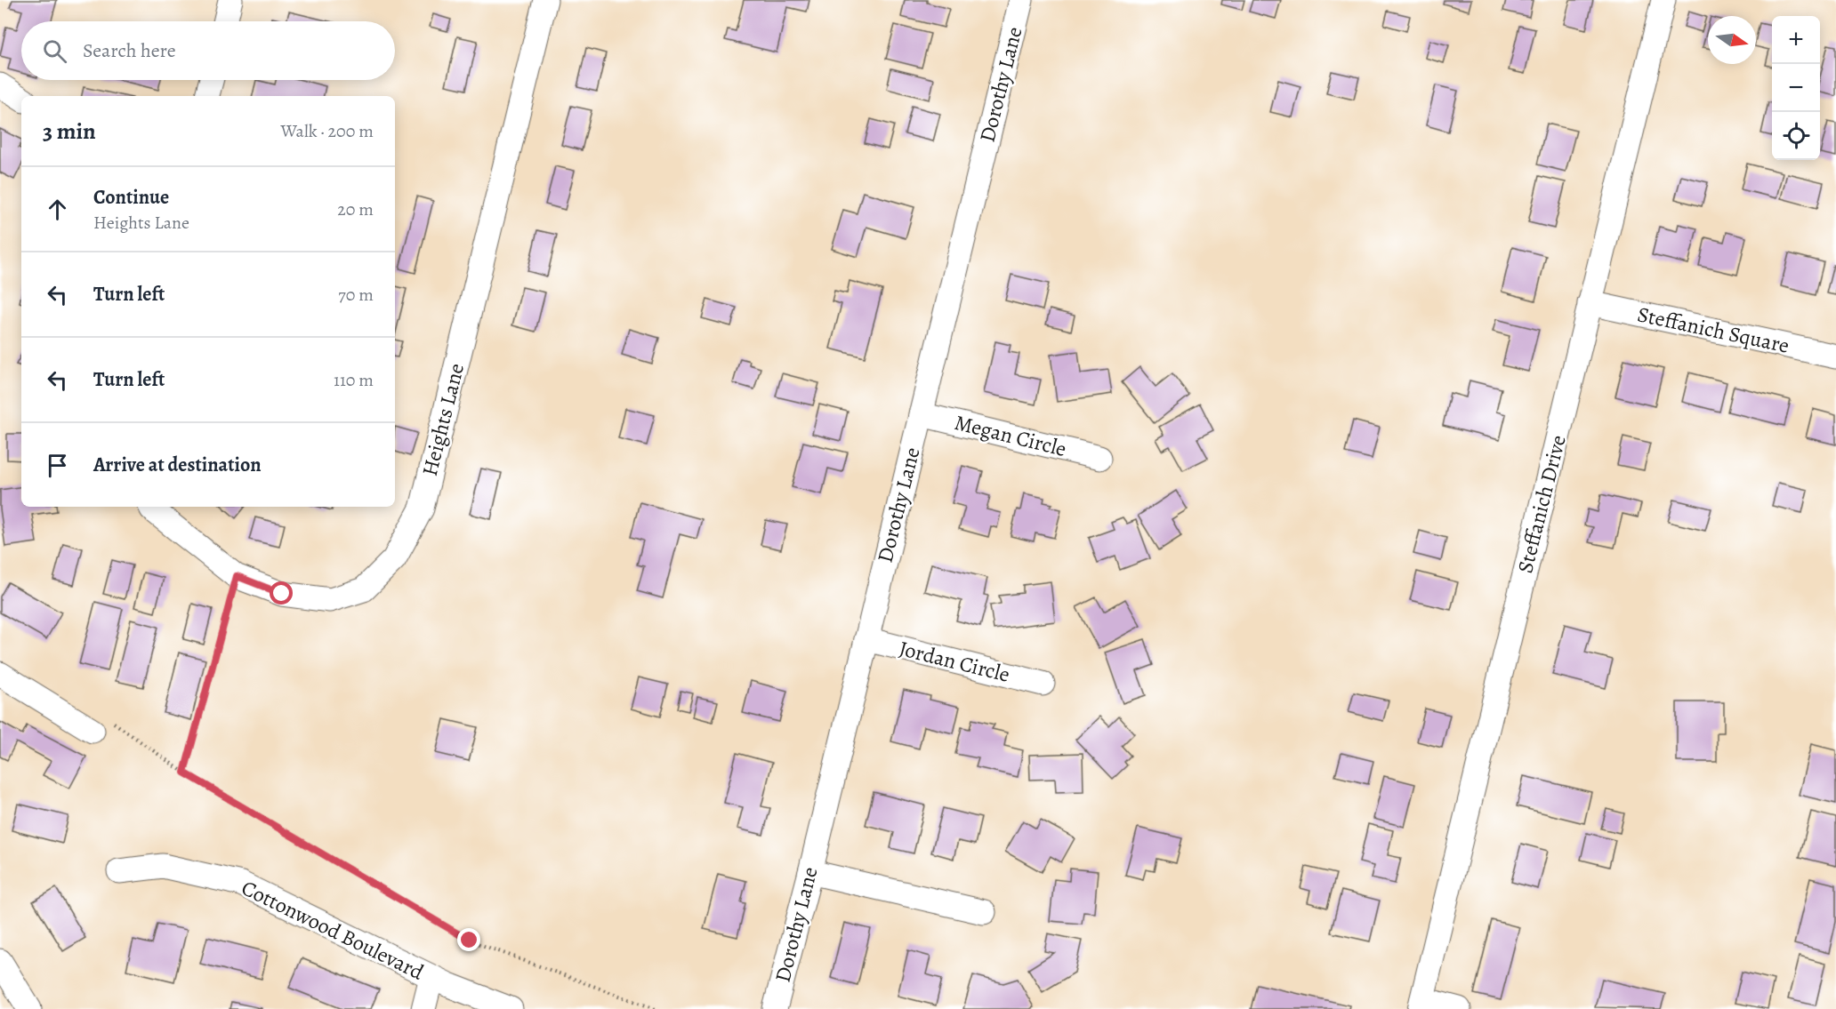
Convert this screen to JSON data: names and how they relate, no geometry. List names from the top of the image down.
{
  "streets": {
    "street": [
      "Dorothy Lane",
      "Steffanich Square",
      "Heights Lane",
      "Megan Circle",
      "Steffanich Drive",
      "Jordan Circle",
      "Cottonwood Boulevard"
    ]
  },
  "crossings": [
    ["Dorothy Lane", "Megan Circle"],
    ["Dorothy Lane", "Jordan Circle"],
    ["Steffanich Square", "Steffanich Drive"]
  ],
  "north": "right",
  "page": {
    "map_buttons": ["+", "−"],
    "search": "Search here",
    "heading": ["3 min", "Walk · 200 m"],
    "list": [
      ["Continue", "Heights Lane", "20 m"],
      ["Turn left", "70 m"],
      ["Turn left", "110 m"],
      "Arrive at destination"
    ]
  }
}
